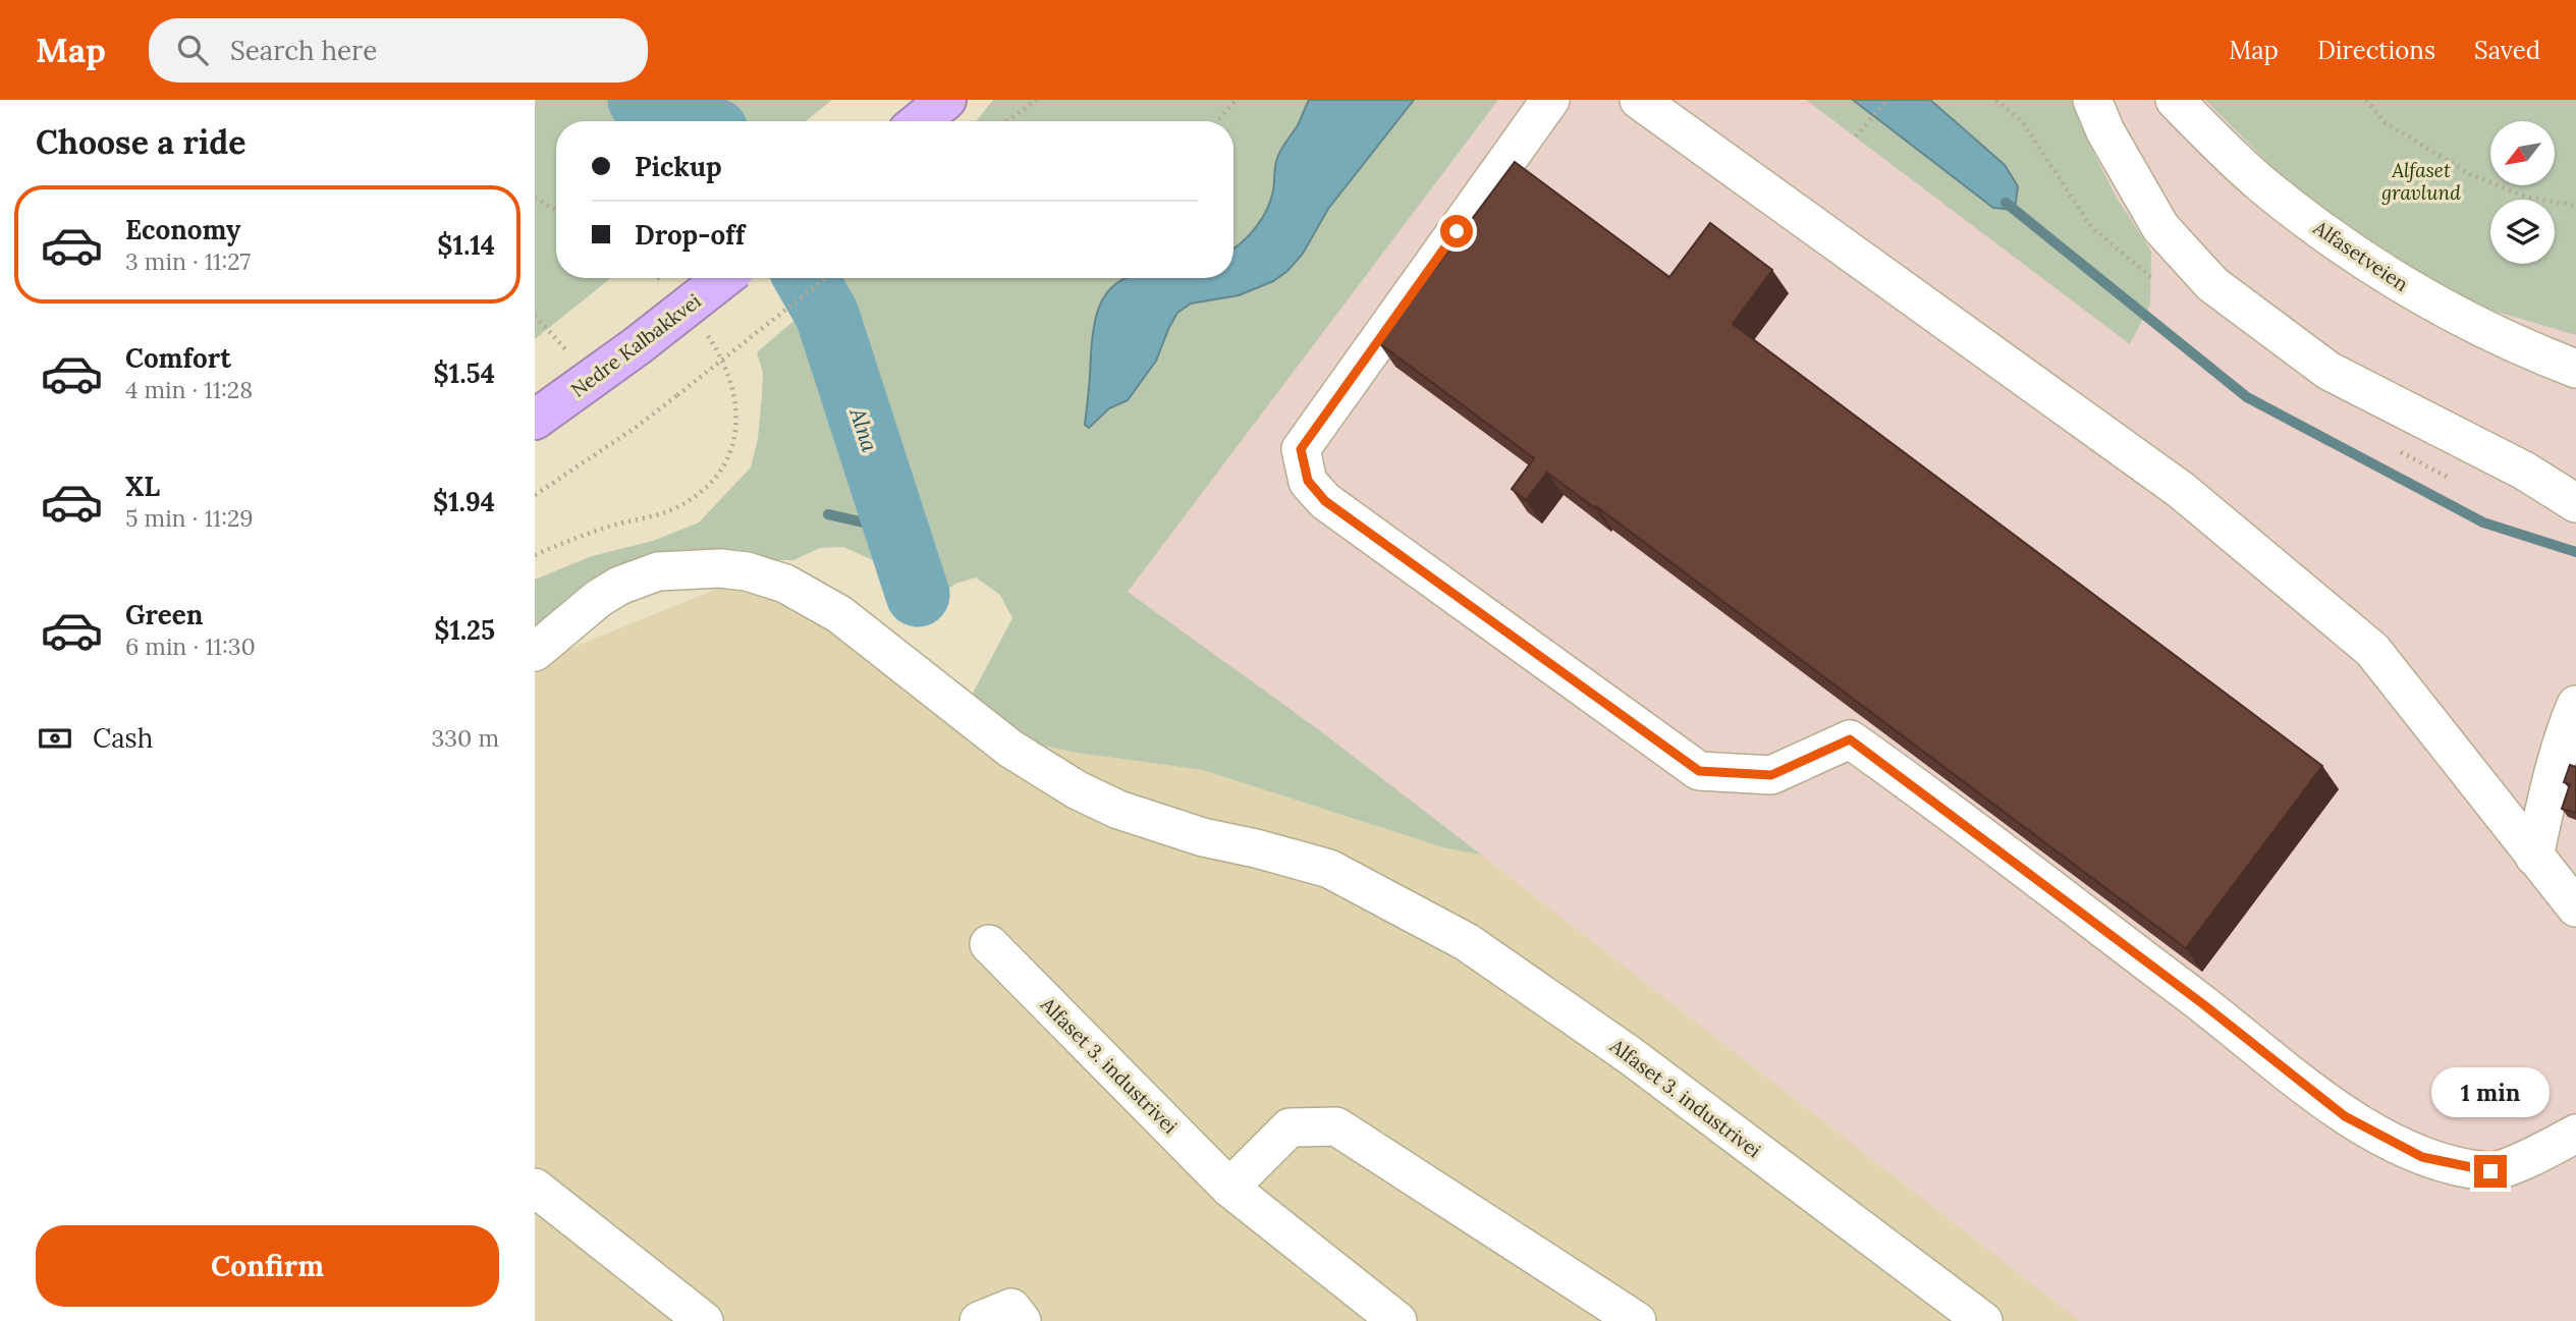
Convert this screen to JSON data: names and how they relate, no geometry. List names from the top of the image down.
{
  "streets": {
    "highway": ["Nedre Kalbakkvei"],
    "street": ["Alfasetveien", "Alfaset 3. industrivei"]
  },
  "water": ["Alna"],
  "parks": ["Alfaset gravlund"],
  "north": "bottom left",
  "page": {
    "header": "Map",
    "search": "Search here",
    "nav": ["Map", "Directions", "Saved"],
    "heading": "Choose a ride",
    "banner": ["Pickup", "Drop-off"],
    "list": [
      {
        "name": "Economy",
        "note": "3 min · 11:27",
        "value": "$1.14"
      },
      {
        "name": "Comfort",
        "note": "4 min · 11:28",
        "value": "$1.54"
      },
      {
        "name": "XL",
        "note": "5 min · 11:29",
        "value": "$1.94"
      },
      {
        "name": "Green",
        "note": "6 min · 11:30",
        "value": "$1.25"
      }
    ],
    "pay": ["Cash", "330 m"],
    "bubble": "1 min",
    "buttons": "Confirm"
  }
}
